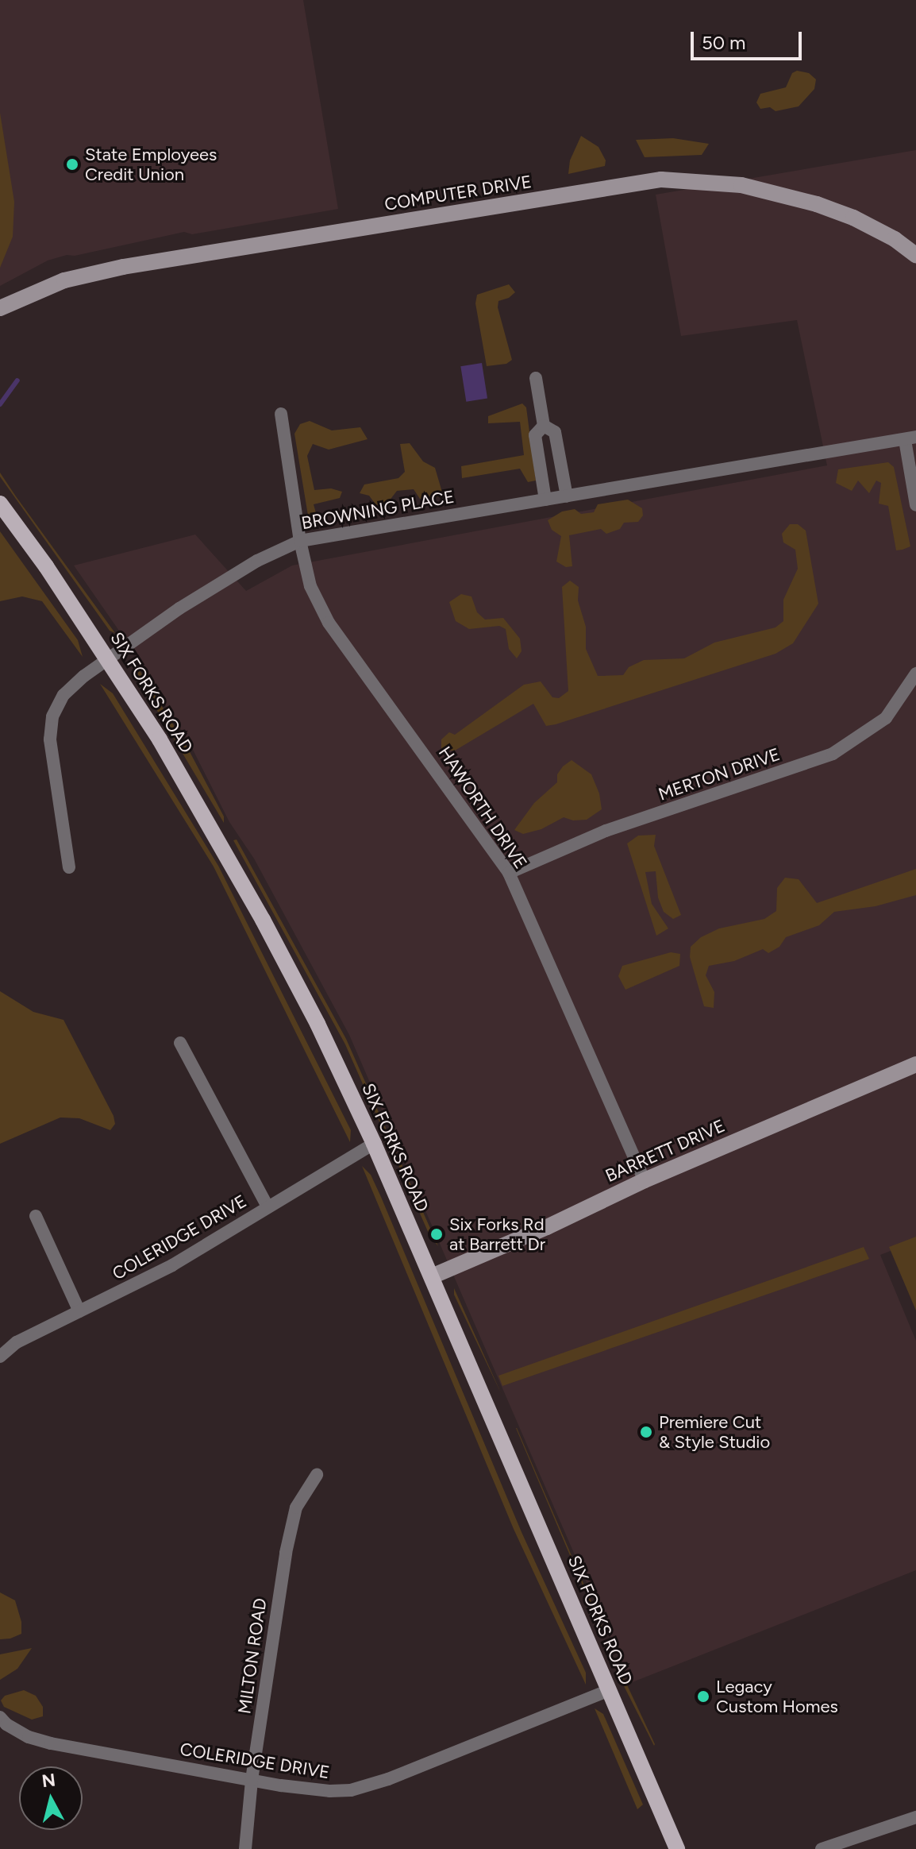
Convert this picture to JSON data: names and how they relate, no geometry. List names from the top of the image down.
{
  "streets": {
    "main road": ["SIX FORKS ROAD"],
    "street": [
      "COMPUTER DRIVE",
      "BROWNING PLACE",
      "MERTON DRIVE",
      "HAWORTH DRIVE",
      "BARRETT DRIVE",
      "COLERIDGE DRIVE",
      "MILTON ROAD"
    ]
  },
  "crossings": [
    ["BROWNING PLACE", "SIX FORKS ROAD"],
    ["BROWNING PLACE", "HAWORTH DRIVE"],
    ["SIX FORKS ROAD", "BARRETT DRIVE"],
    ["SIX FORKS ROAD", "COLERIDGE DRIVE"],
    ["MERTON DRIVE", "HAWORTH DRIVE"],
    ["HAWORTH DRIVE", "BARRETT DRIVE"],
    ["COLERIDGE DRIVE", "MILTON ROAD"]
  ],
  "places": [
    "State Employees Credit Union",
    "Six Forks Rd at Barrett Dr",
    "Premiere Cut & Style Studio",
    "Legacy Custom Homes"
  ],
  "scale_bar": "50 m",
  "north": "top"
}
